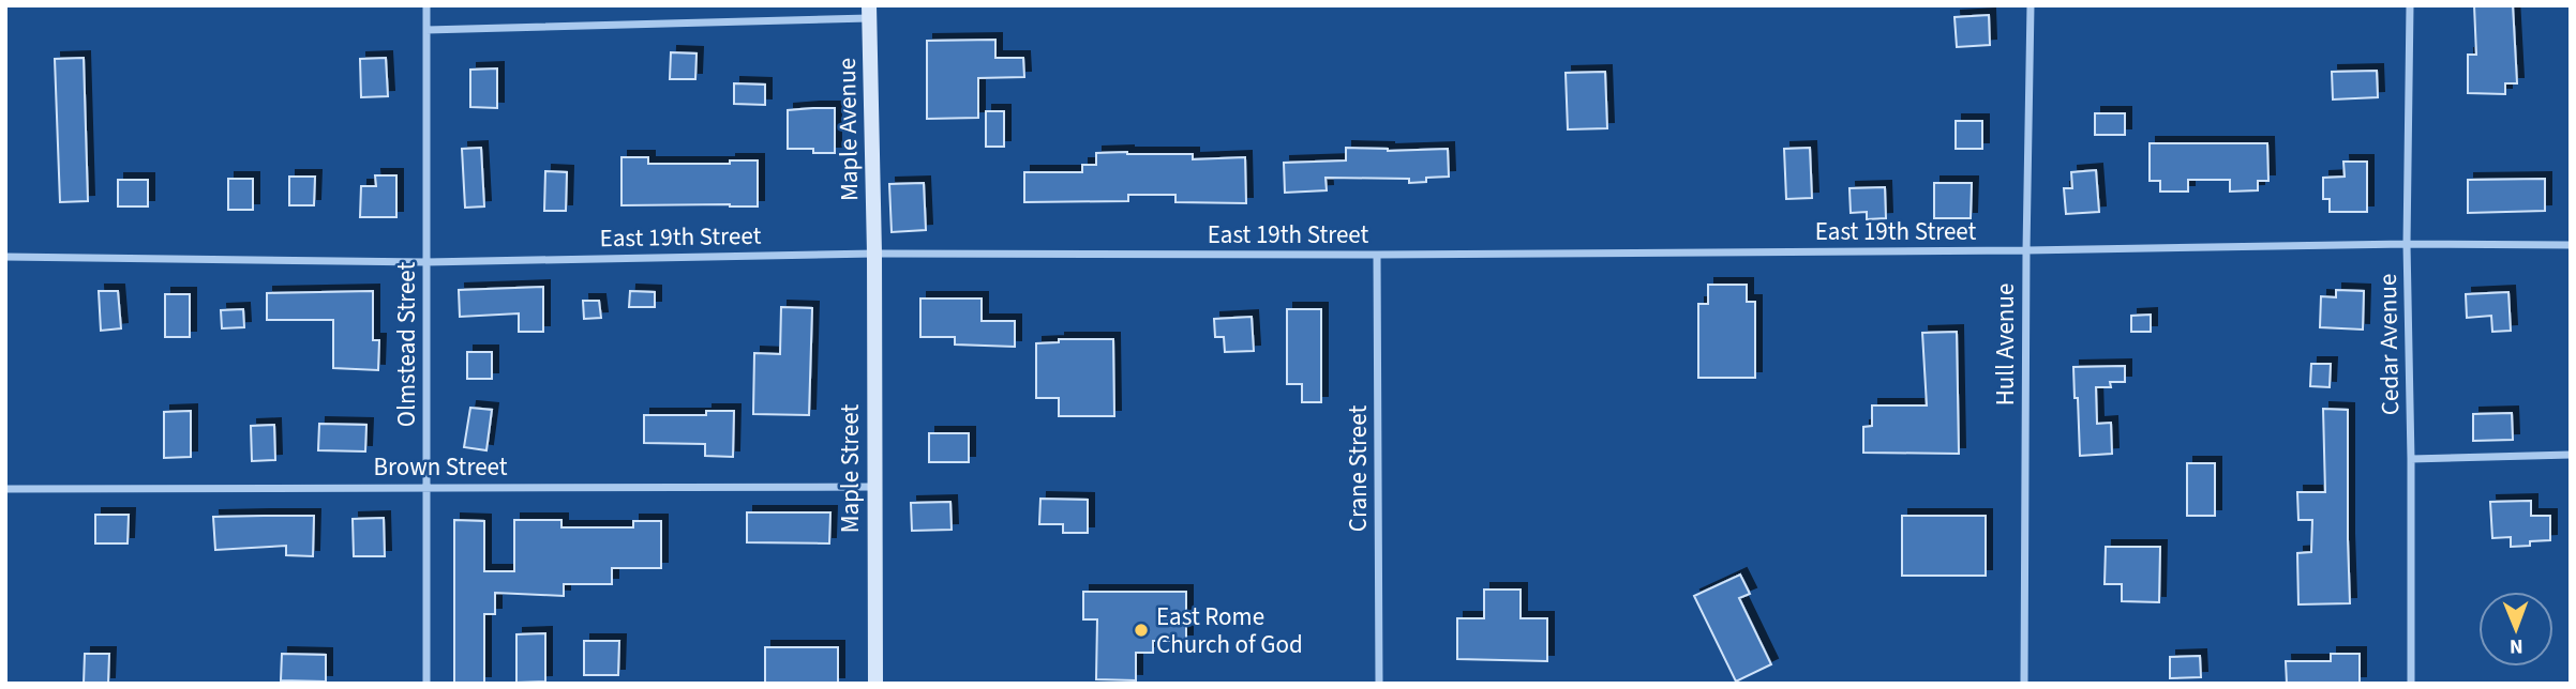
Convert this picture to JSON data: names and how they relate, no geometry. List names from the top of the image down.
{
  "streets": {
    "main road": ["Maple Avenue", "Maple Street"],
    "street": [
      "East 19th Street",
      "Olmstead Street",
      "Hull Avenue",
      "Cedar Avenue",
      "Brown Street",
      "Crane Street"
    ]
  },
  "crossings": [
    ["Maple Avenue", "East 19th Street"],
    ["Maple Avenue", "Maple Street"],
    ["East 19th Street", "Olmstead Street"],
    ["East 19th Street", "Hull Avenue"],
    ["East 19th Street", "Cedar Avenue"],
    ["East 19th Street", "Maple Street"],
    ["East 19th Street", "Crane Street"],
    ["Olmstead Street", "Brown Street"],
    ["Brown Street", "Maple Street"]
  ],
  "places": ["East Rome Church of God"],
  "north": "bottom"
}
